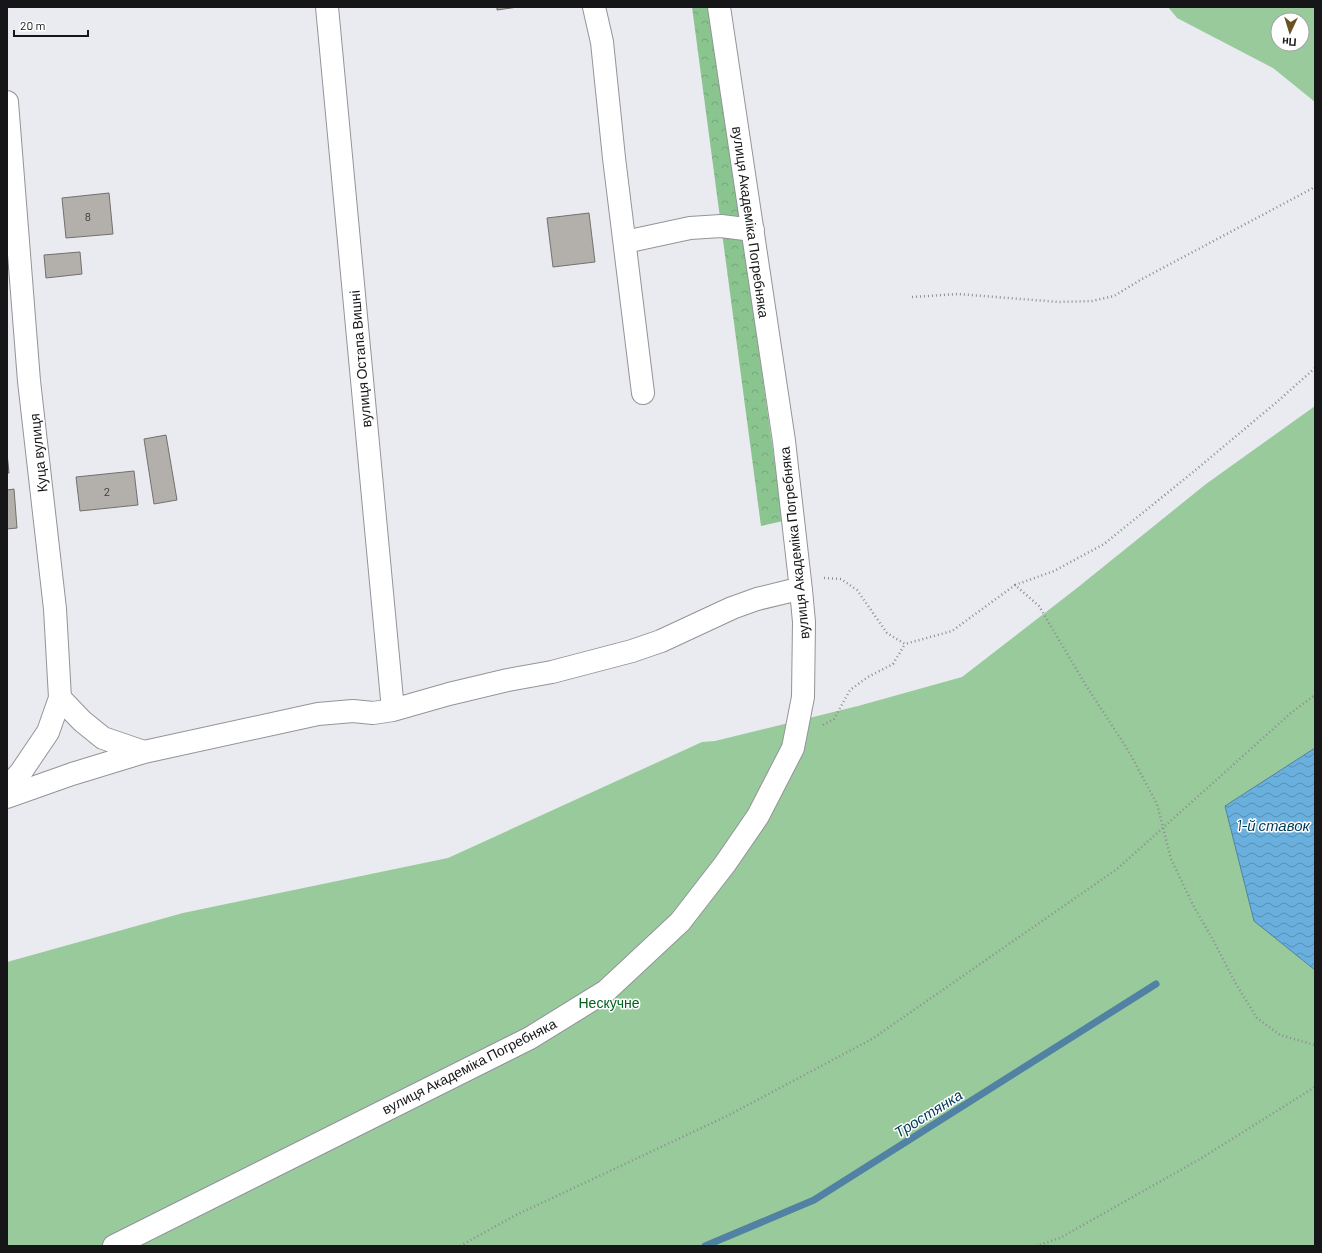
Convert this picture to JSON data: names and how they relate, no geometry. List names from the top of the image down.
{
  "streets": {
    "street": ["вулиця Академіка Погребняка", "вулиця Остапа Вишні", "Куца вулиця"]
  },
  "water": ["1-й ставок", "Тростянка"],
  "parks": ["Нескучне"],
  "house_numbers": ["8", "2"],
  "scale_bar": "20 m",
  "north": "bottom"
}
